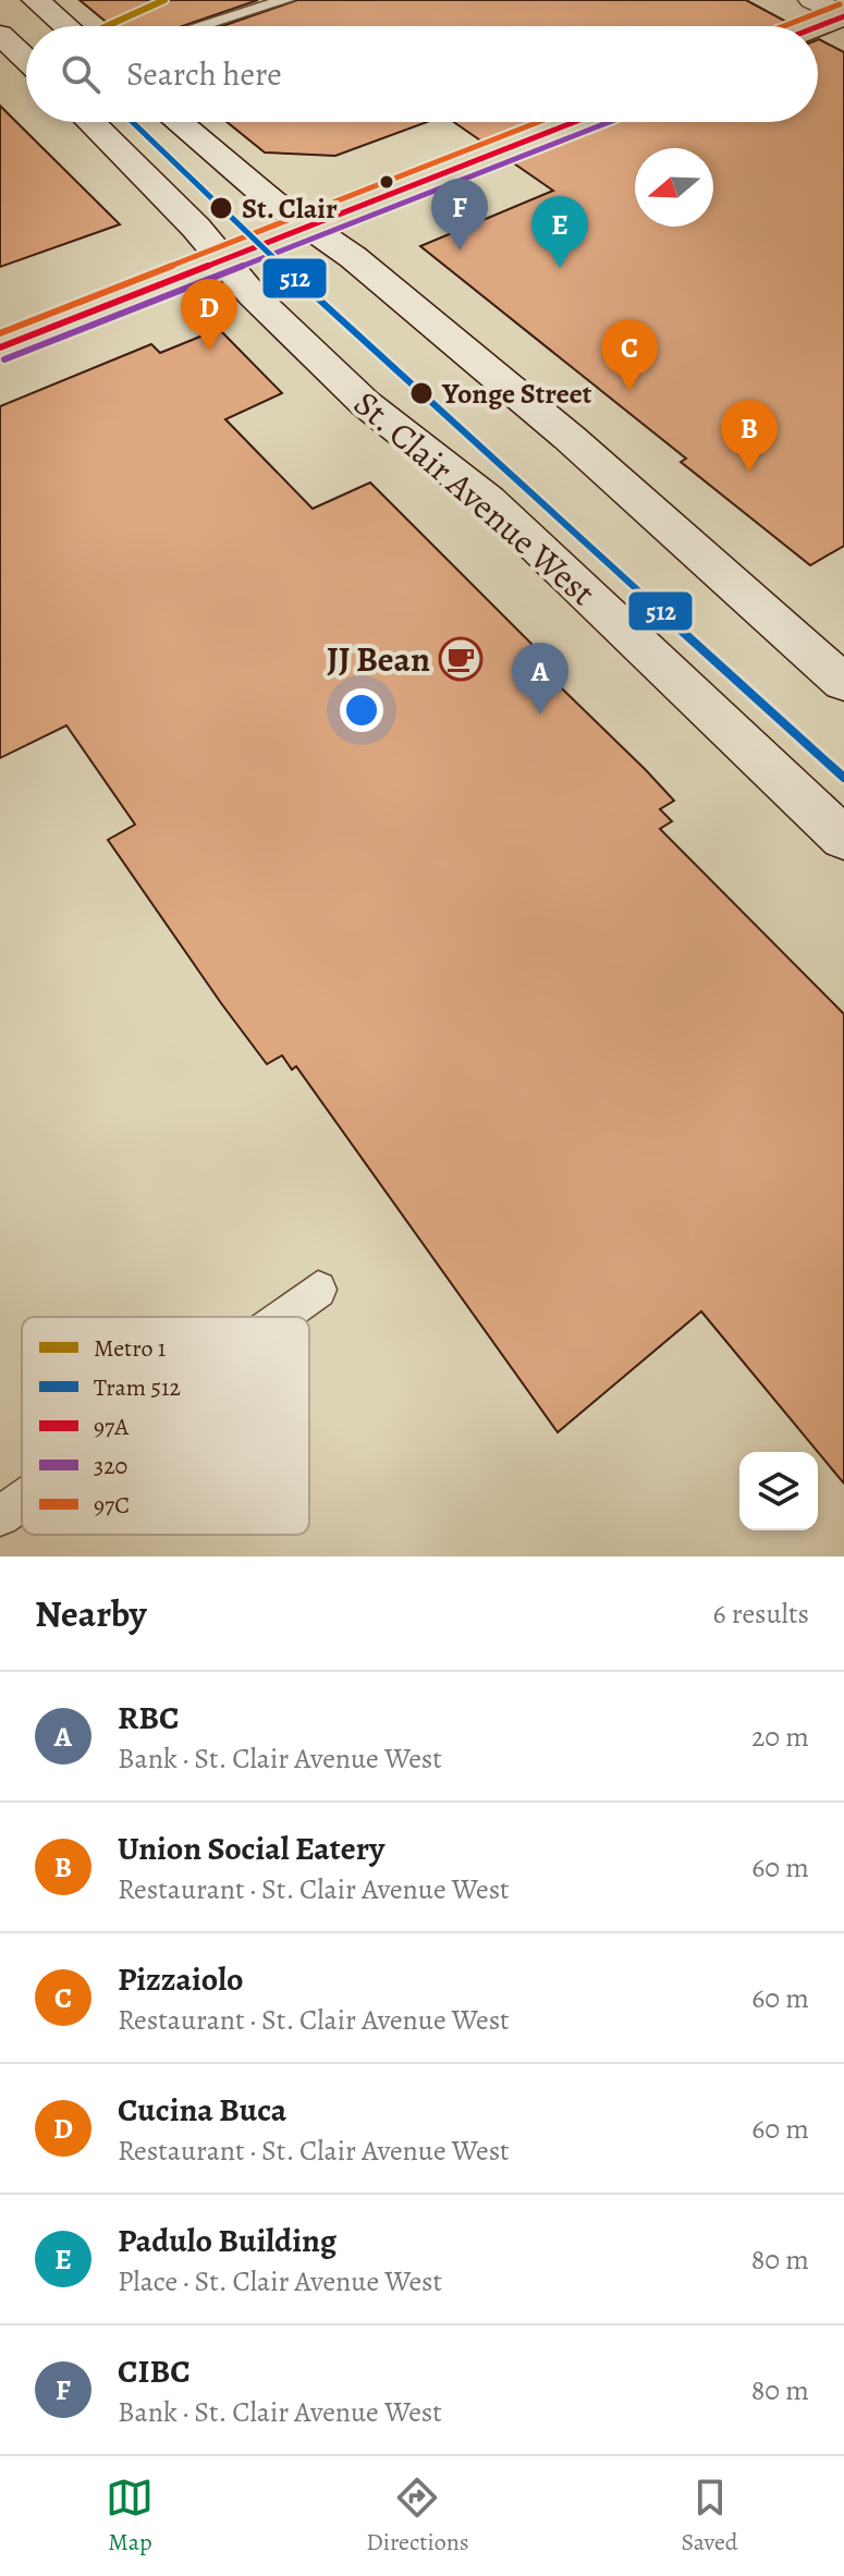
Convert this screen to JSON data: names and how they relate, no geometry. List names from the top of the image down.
{
  "streets": {
    "main road": ["St. Clair Avenue West"]
  },
  "places": {
    "other": ["St. Clair", "Yonge Street"],
    "cafe": ["JJ Bean"]
  },
  "lines": [
    "metro line 1",
    "transit line 97C",
    "transit line 97A",
    "tram line 512",
    "transit line 320"
  ],
  "legend": [
    "Metro 1",
    "Tram 512",
    "97A",
    "320",
    "97C"
  ],
  "north": "left",
  "page": {
    "search": "Search here",
    "pins": [
      "F",
      "E",
      "D",
      "C",
      "B",
      "A"
    ],
    "heading": ["Nearby", "6 results"],
    "list": [
      {
        "mark": "A",
        "name": "RBC",
        "note": "Bank · St. Clair Avenue West",
        "value": "20 m"
      },
      {
        "mark": "B",
        "name": "Union Social Eatery",
        "note": "Restaurant · St. Clair Avenue West",
        "value": "60 m"
      },
      {
        "mark": "C",
        "name": "Pizzaiolo",
        "note": "Restaurant · St. Clair Avenue West",
        "value": "60 m"
      },
      {
        "mark": "D",
        "name": "Cucina Buca",
        "note": "Restaurant · St. Clair Avenue West",
        "value": "60 m"
      },
      {
        "mark": "E",
        "name": "Padulo Building",
        "note": "Place · St. Clair Avenue West",
        "value": "80 m"
      },
      {
        "mark": "F",
        "name": "CIBC",
        "note": "Bank · St. Clair Avenue West",
        "value": "80 m"
      }
    ],
    "nav": ["Map", "Directions", "Saved"]
  }
}
